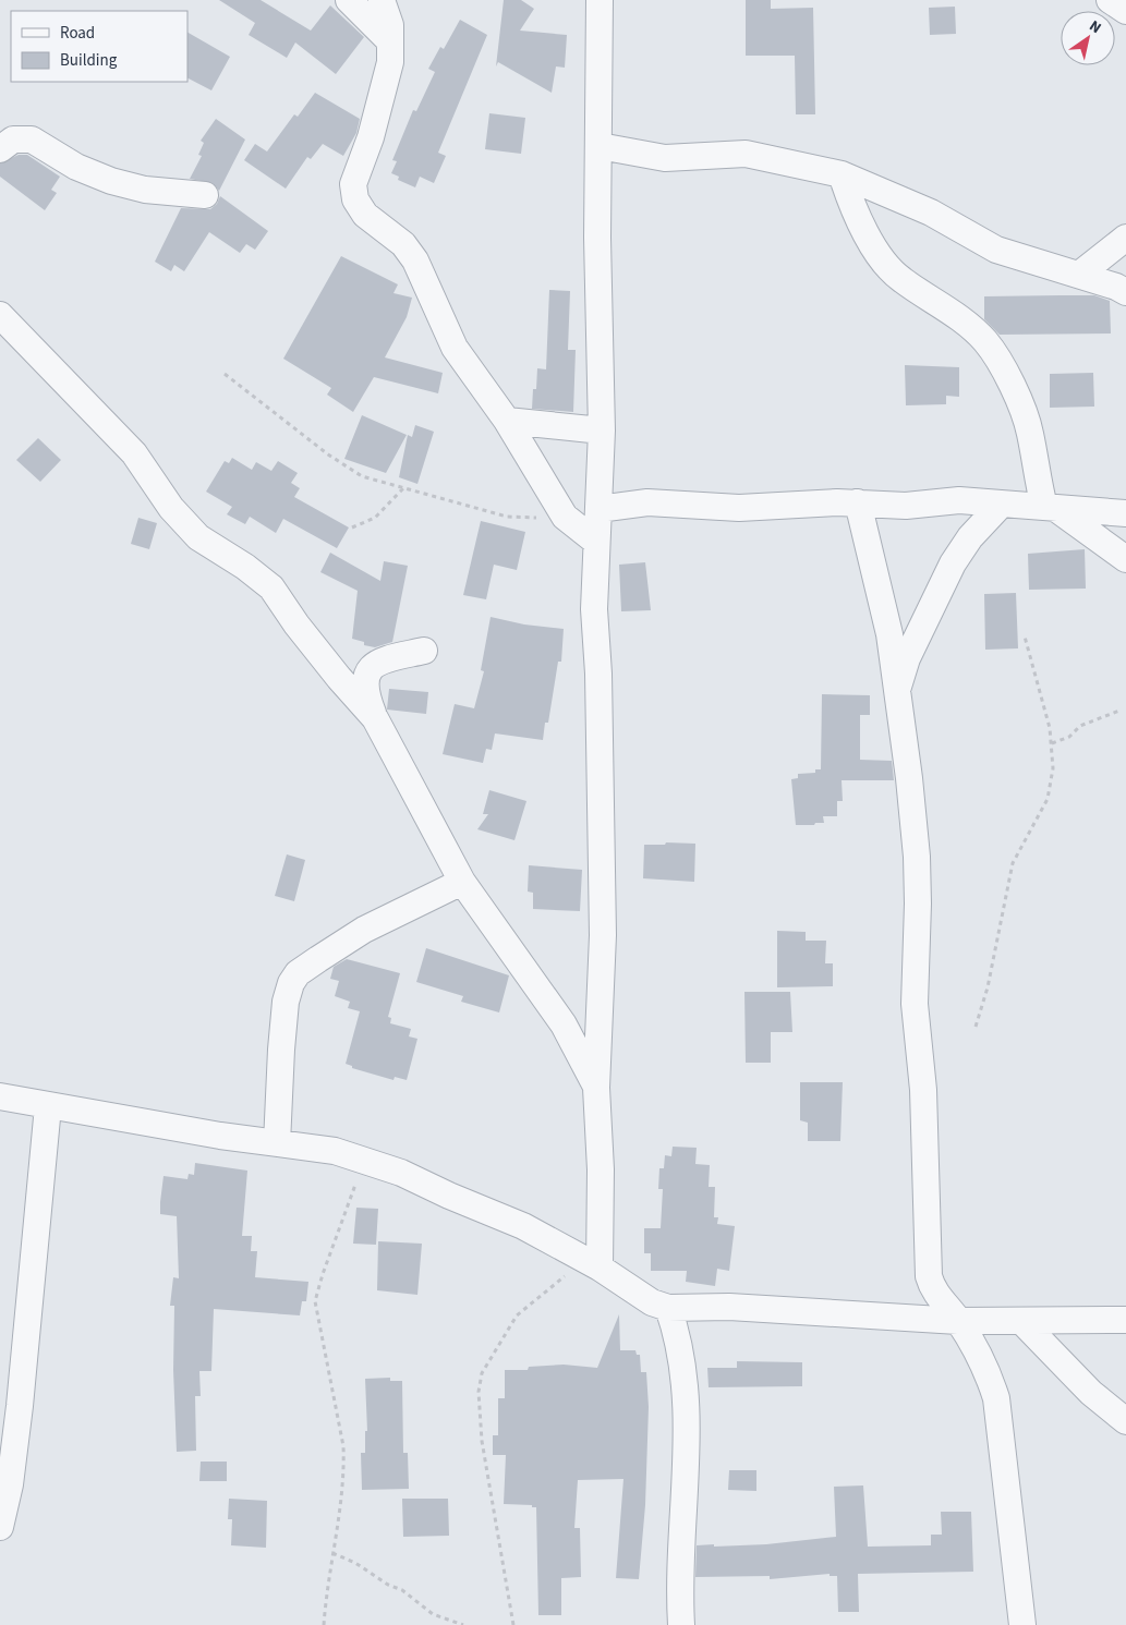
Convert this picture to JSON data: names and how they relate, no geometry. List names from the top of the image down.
{
  "legend": ["Road", "Building"],
  "north": "top right"
}
